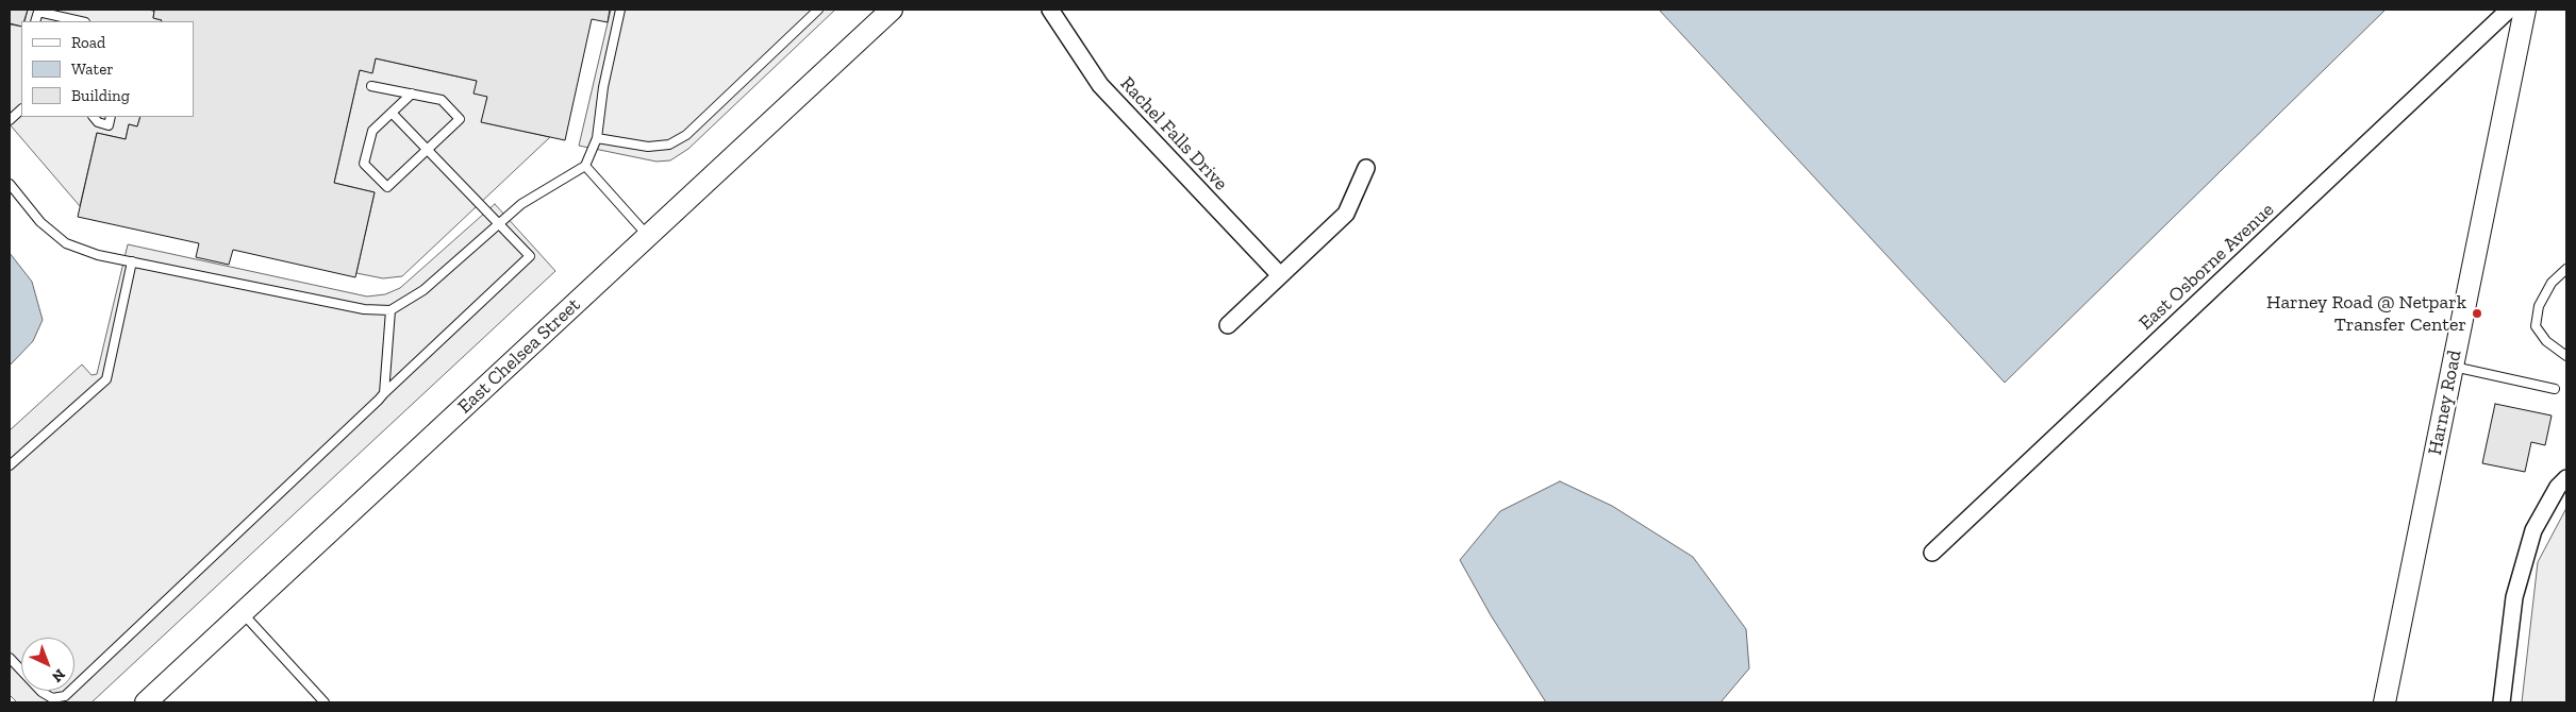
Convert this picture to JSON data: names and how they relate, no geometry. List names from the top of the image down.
{
  "streets": {
    "street": [
      "Rachel Falls Drive",
      "East Osborne Avenue",
      "East Chelsea Street",
      "Harney Road"
    ]
  },
  "places": ["Harney Road @ Netpark Transfer Center"],
  "legend": ["Road", "Water", "Building"],
  "north": "bottom right"
}
